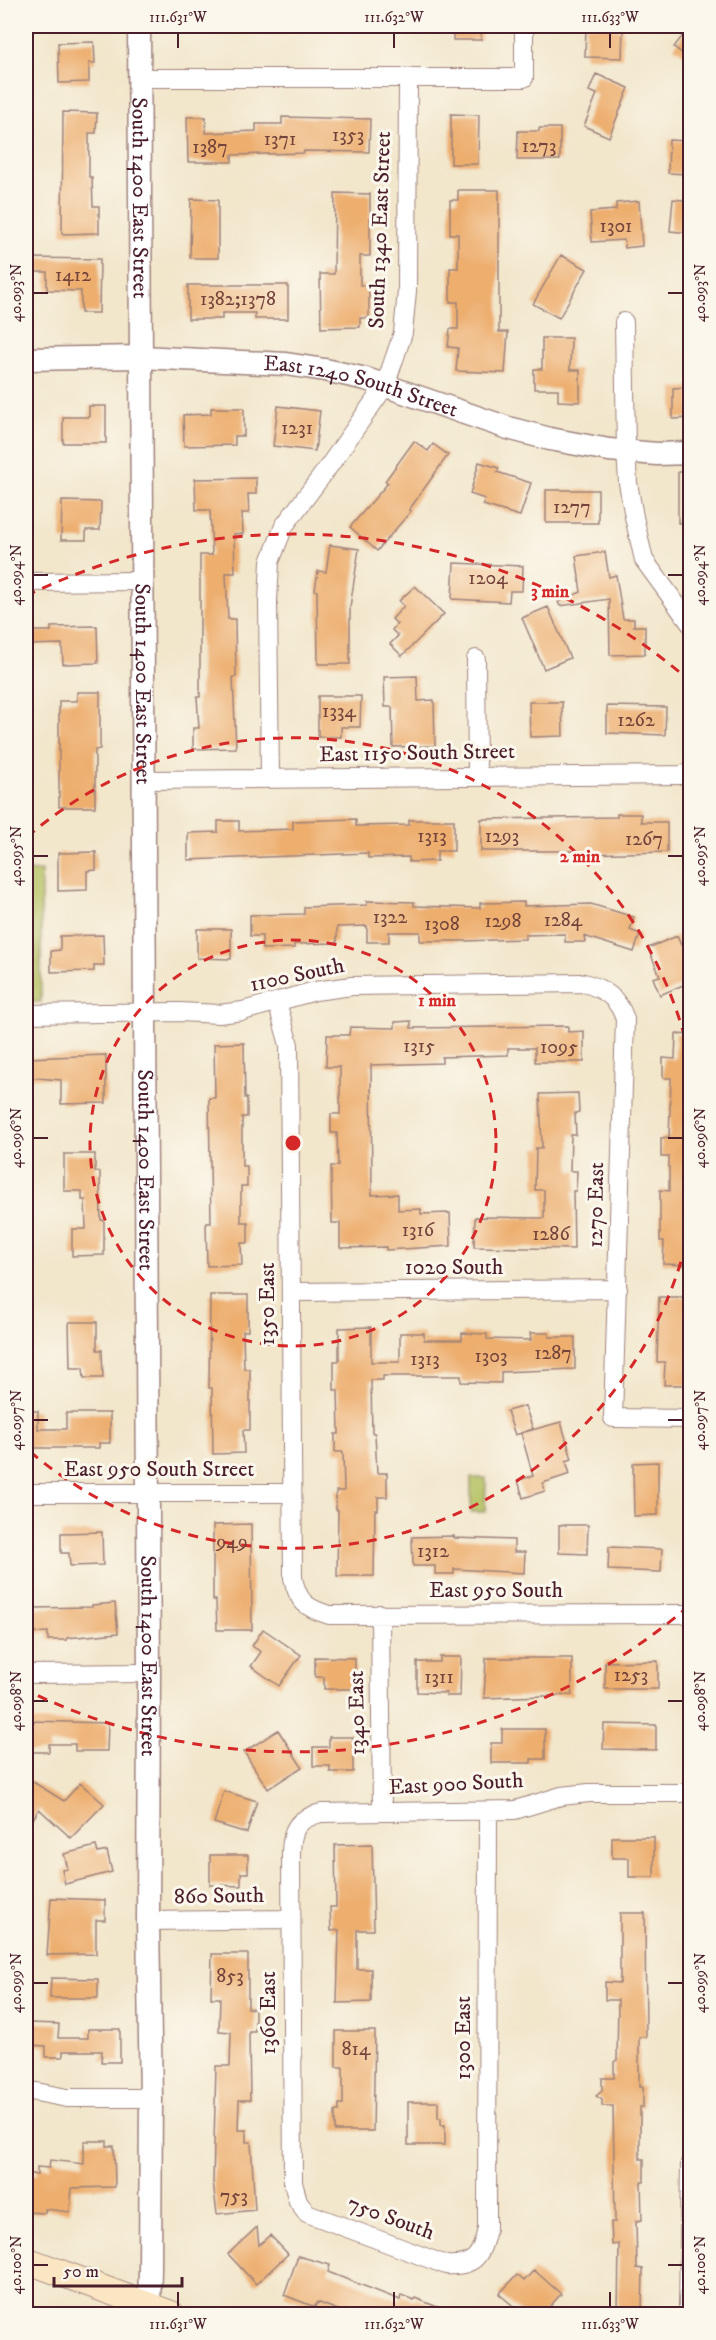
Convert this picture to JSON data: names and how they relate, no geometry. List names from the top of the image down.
{
  "streets": {
    "street": [
      "South 1400 East Street",
      "South 1340 East Street",
      "East 1240 South Street",
      "East 1150 South Street",
      "1100 South",
      "1270 East",
      "1020 South",
      "1350 East",
      "East 950 South Street",
      "East 950 South",
      "1340 East",
      "East 900 South",
      "860 South",
      "1360 East",
      "1300 East",
      "750 South"
    ]
  },
  "crossings": [
    ["South 1400 East Street", "East 1240 South Street"],
    ["South 1400 East Street", "East 1150 South Street"],
    ["South 1400 East Street", "1100 South"],
    ["South 1400 East Street", "East 950 South Street"],
    ["South 1400 East Street", "860 South"],
    ["South 1340 East Street", "East 1240 South Street"],
    ["South 1340 East Street", "East 1150 South Street"],
    ["1100 South", "1270 East"],
    ["1100 South", "1350 East"],
    ["1270 East", "1020 South"],
    ["1020 South", "1350 East"],
    ["1350 East", "East 950 South Street"],
    ["1350 East", "East 950 South"],
    ["East 950 South", "1340 East"],
    ["1340 East", "East 900 South"],
    ["East 900 South", "1360 East"],
    ["East 900 South", "1300 East"],
    ["860 South", "1360 East"],
    ["1360 East", "750 South"],
    ["1300 East", "750 South"]
  ],
  "house_numbers": [
    "1353",
    "1371",
    "1273",
    "1387",
    "1301",
    "1412",
    "1382;1378",
    "1231",
    "1277",
    "1204",
    "1334",
    "1262",
    "1313",
    "1293",
    "1267",
    "1322",
    "1284",
    "1298",
    "1308",
    "1315",
    "1095",
    "1316",
    "1286",
    "1287",
    "1303",
    "1313",
    "949",
    "1312",
    "1253",
    "1311",
    "853",
    "814",
    "753"
  ],
  "scale_bar": "50 m",
  "coordinates": [
    "111.631°W",
    "111.632°W",
    "111.633°W",
    "40.093°N",
    "40.094°N",
    "40.095°N",
    "40.096°N",
    "40.097°N",
    "40.098°N",
    "40.099°N",
    "40.100°N"
  ],
  "rings": ["3 min", "2 min", "1 min"]
}
